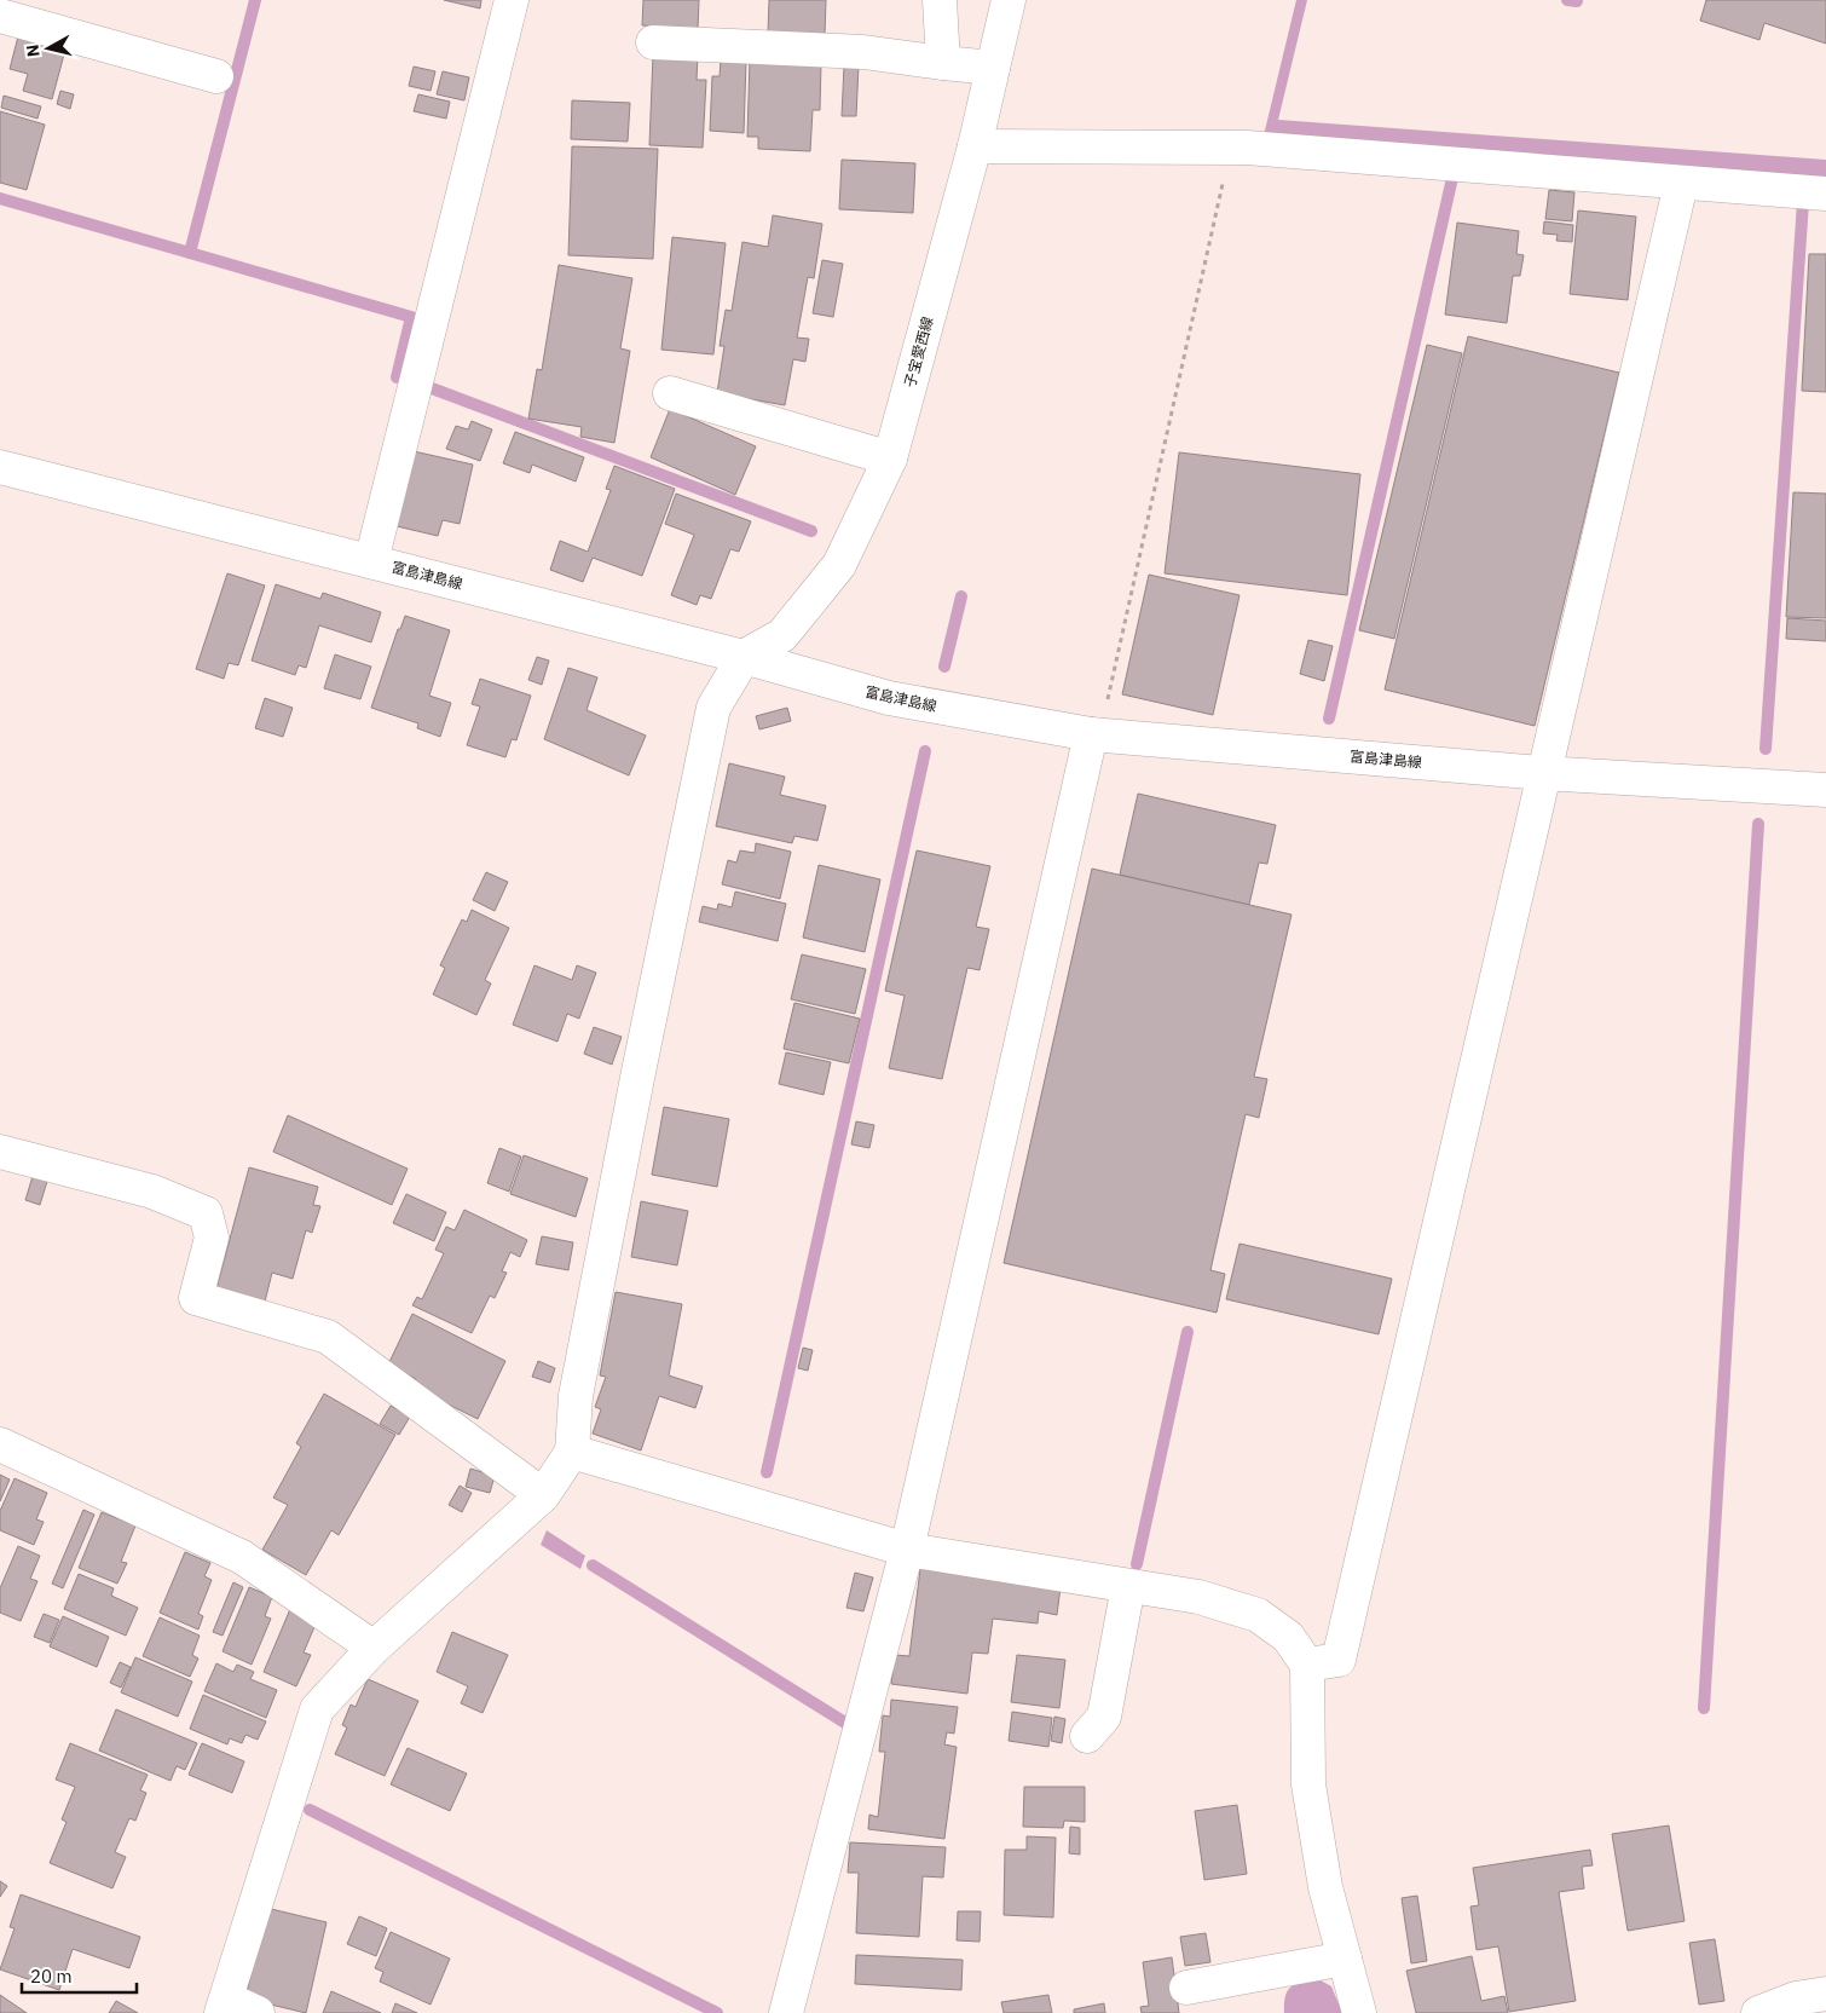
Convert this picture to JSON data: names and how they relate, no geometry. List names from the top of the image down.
{
  "streets": {
    "street": ["子宝愛西線", "富島津島線"]
  },
  "crossings": [
    ["子宝愛西線", "富島津島線"]
  ],
  "scale_bar": "20 m",
  "north": "left"
}
